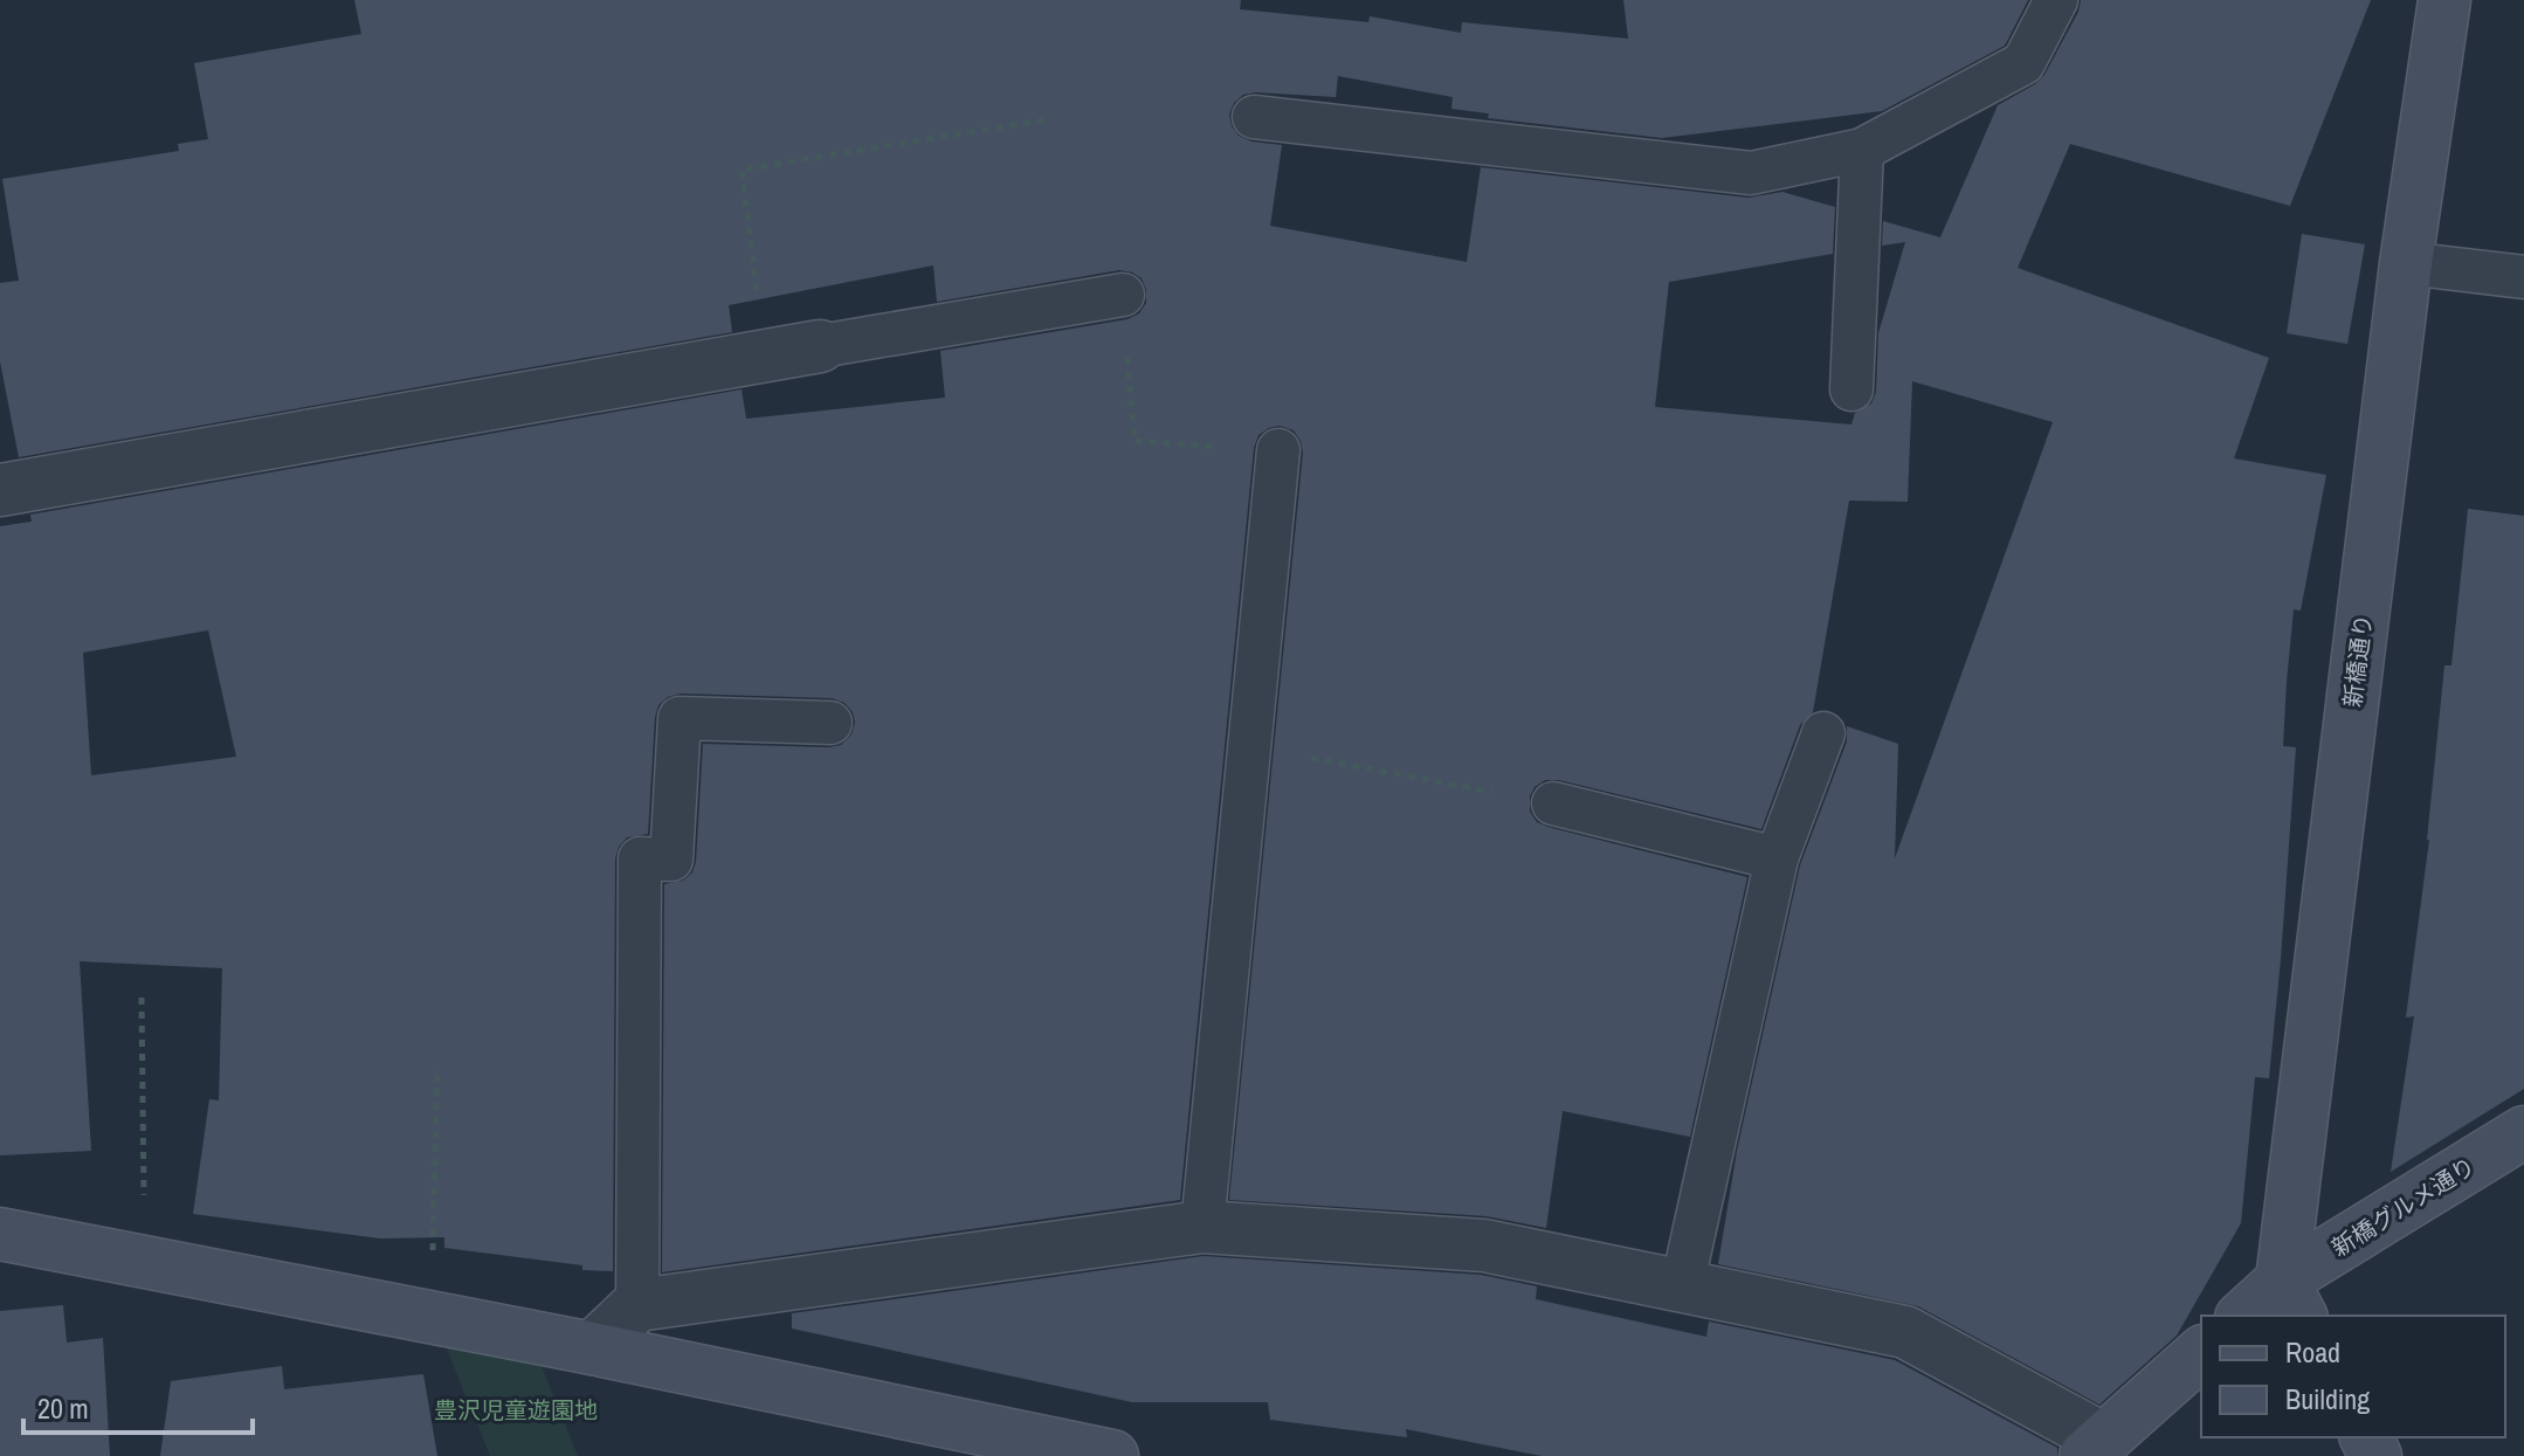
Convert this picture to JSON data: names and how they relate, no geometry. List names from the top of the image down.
{
  "streets": {
    "street": ["新橋通り", "新橋グルメ通り"]
  },
  "crossings": [
    ["新橋通り", "新橋グルメ通り"]
  ],
  "parks": ["豊沢児童遊園地"],
  "legend": ["Road", "Building"],
  "scale_bar": "20 m"
}
